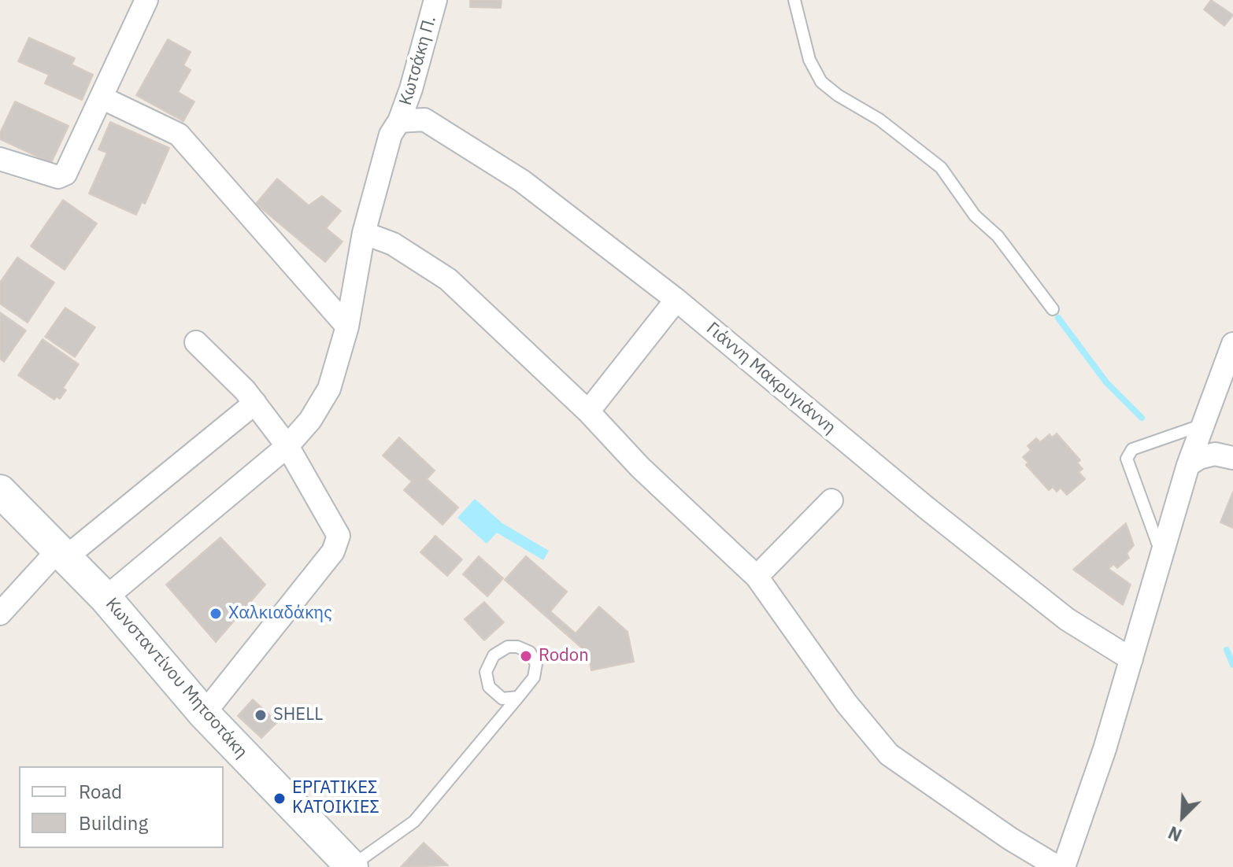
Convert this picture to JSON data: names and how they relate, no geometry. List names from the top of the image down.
{
  "streets": {
    "main road": ["Κωνσταντίνου Μητσοτάκη"],
    "street": ["Κωτσάκη Π.", "Γιάννη Μακρυγιάννη"]
  },
  "crossings": [
    ["Κωτσάκη Π.", "Γιάννη Μακρυγιάννη"],
    ["Κωτσάκη Π.", "Κωνσταντίνου Μητσοτάκη"]
  ],
  "places": [
    "Χαλκιαδάκης",
    "Rodon",
    "SHELL",
    "ΕΡΓΑΤΙΚΕΣ ΚΑΤΟΙΚΙΕΣ"
  ],
  "legend": ["Road", "Building"],
  "north": "bottom left"
}
